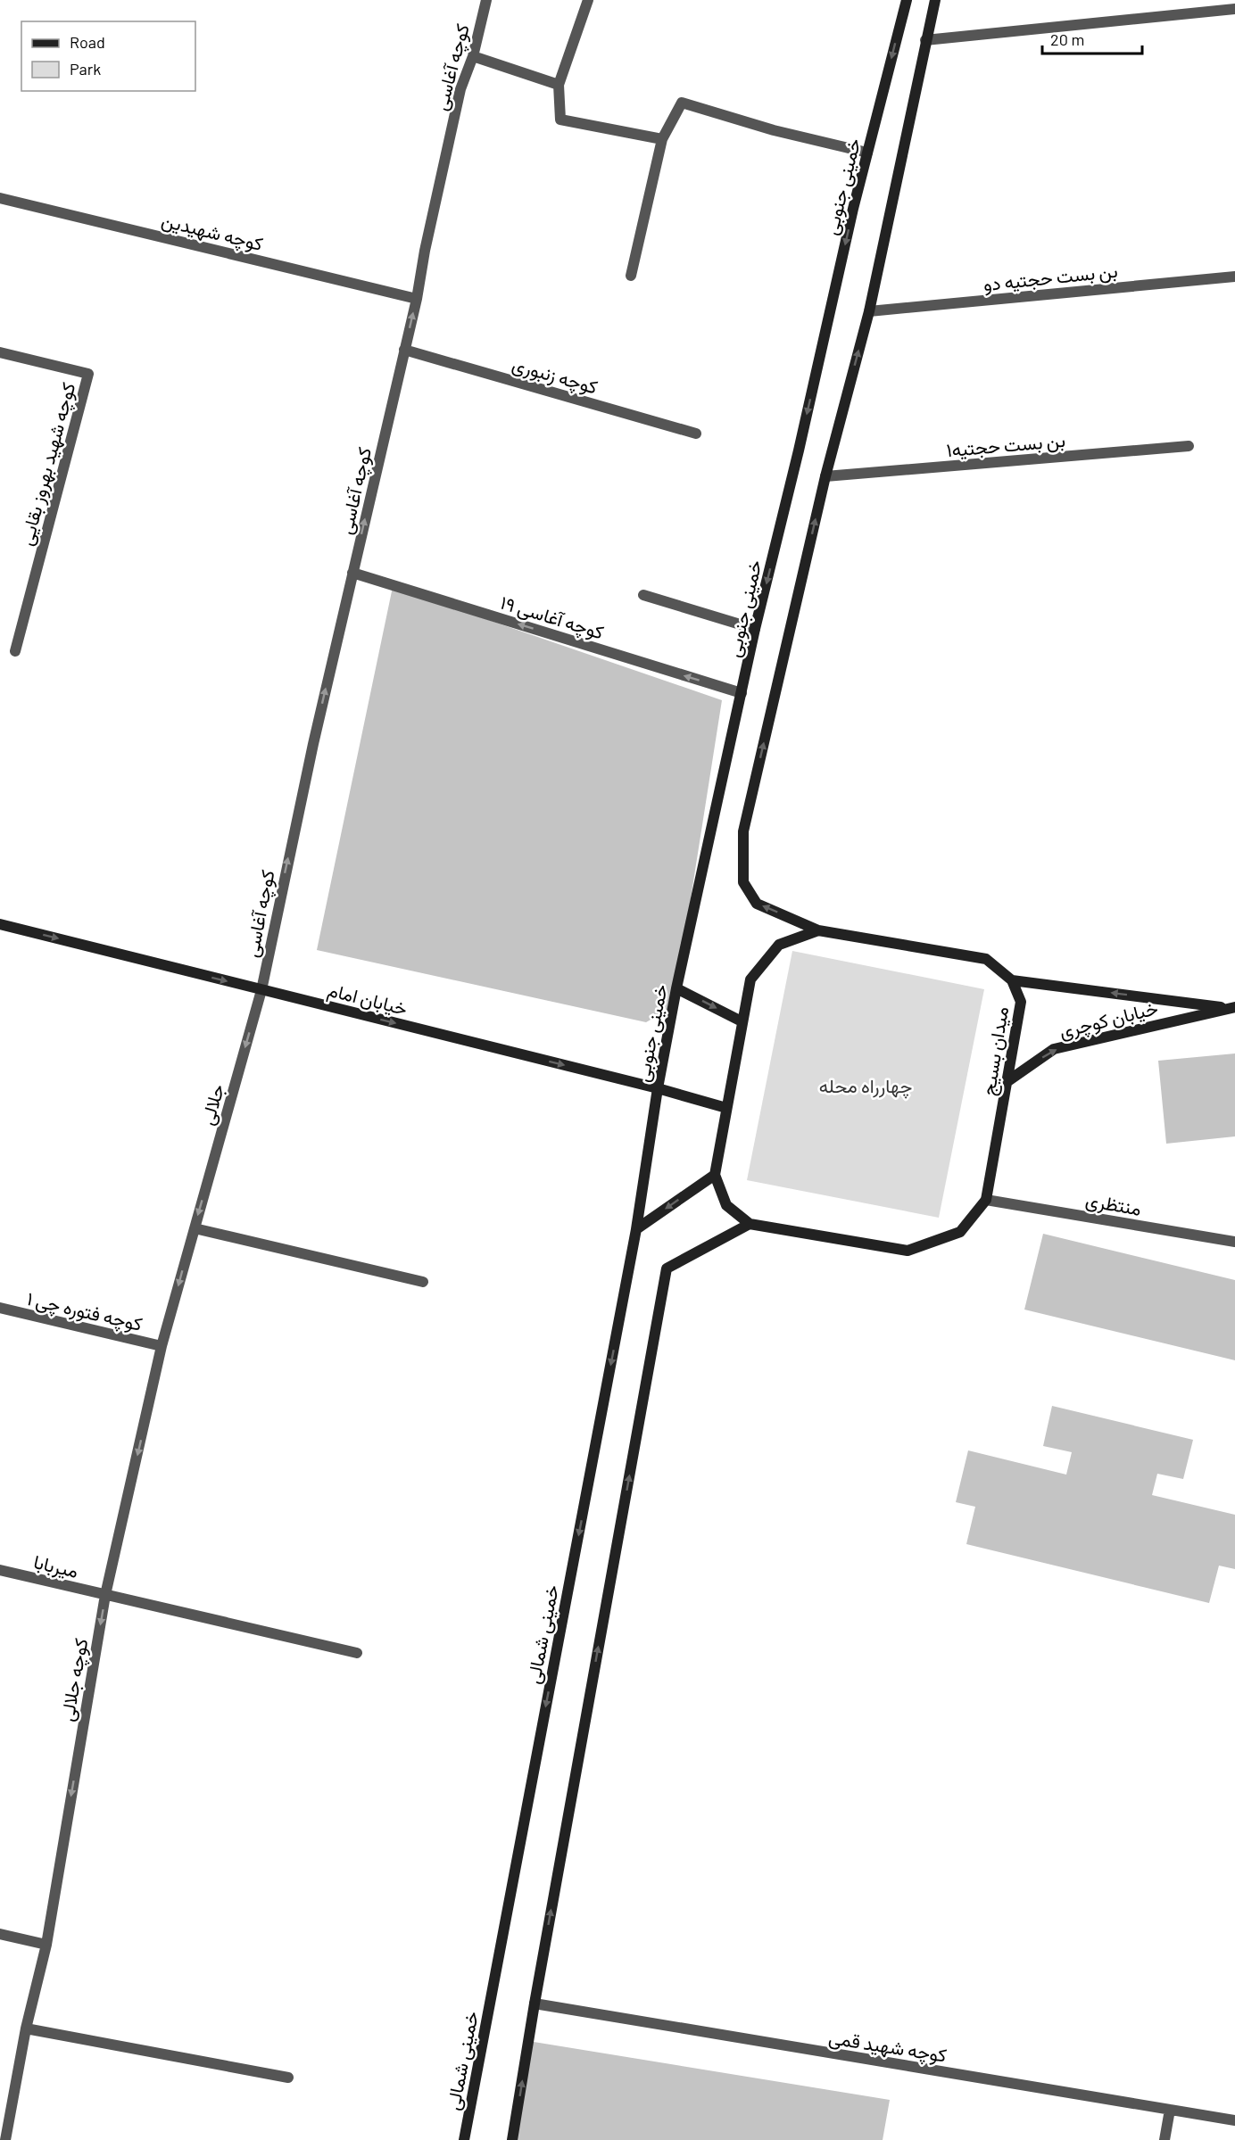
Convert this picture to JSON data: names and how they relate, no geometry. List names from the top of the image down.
{
  "streets": {
    "main road": [
      "خمینی جنوبی",
      "خیابان امام",
      "خیابان کوچری",
      "میدان بسیج",
      "خمینی شمالی"
    ],
    "street": [
      "کوچه آغاسی",
      "کوچه شهیدین",
      "بن بست حجتیه دو",
      "کوچه زنبوری",
      "بن بست حجتیه۱",
      "کوچه شهید بهروز بقایی",
      "کوچه آغاسی ۱۹",
      "جلالی",
      "منتظری",
      "کوچه فتوره چی ۱",
      "میربابا",
      "کوچه جلالی",
      "کوچه شهید قمی"
    ]
  },
  "crossings": [
    ["کوچه آغاسی", "کوچه شهیدین"],
    ["کوچه آغاسی", "کوچه زنبوری"],
    ["کوچه آغاسی", "کوچه آغاسی ۱۹"],
    ["کوچه آغاسی", "خیابان امام"],
    ["کوچه آغاسی", "جلالی"],
    ["خمینی جنوبی", "کوچه آغاسی ۱۹"],
    ["خمینی جنوبی", "خیابان امام"],
    ["خمینی جنوبی", "خمینی شمالی"],
    ["خیابان امام", "جلالی"],
    ["خیابان کوچری", "میدان بسیج"],
    ["میدان بسیج", "منتظری"],
    ["جلالی", "کوچه جلالی"],
    ["کوچه فتوره چی ۱", "کوچه جلالی"],
    ["میربابا", "کوچه جلالی"]
  ],
  "one_way": [
    "کوچه آغاسی",
    "کوچه آغاسی ۱۹",
    "خیابان امام",
    "جلالی",
    "کوچه جلالی"
  ],
  "parks": ["چهارراه محله"],
  "legend": ["Road", "Park"],
  "scale_bar": "20 m"
}
